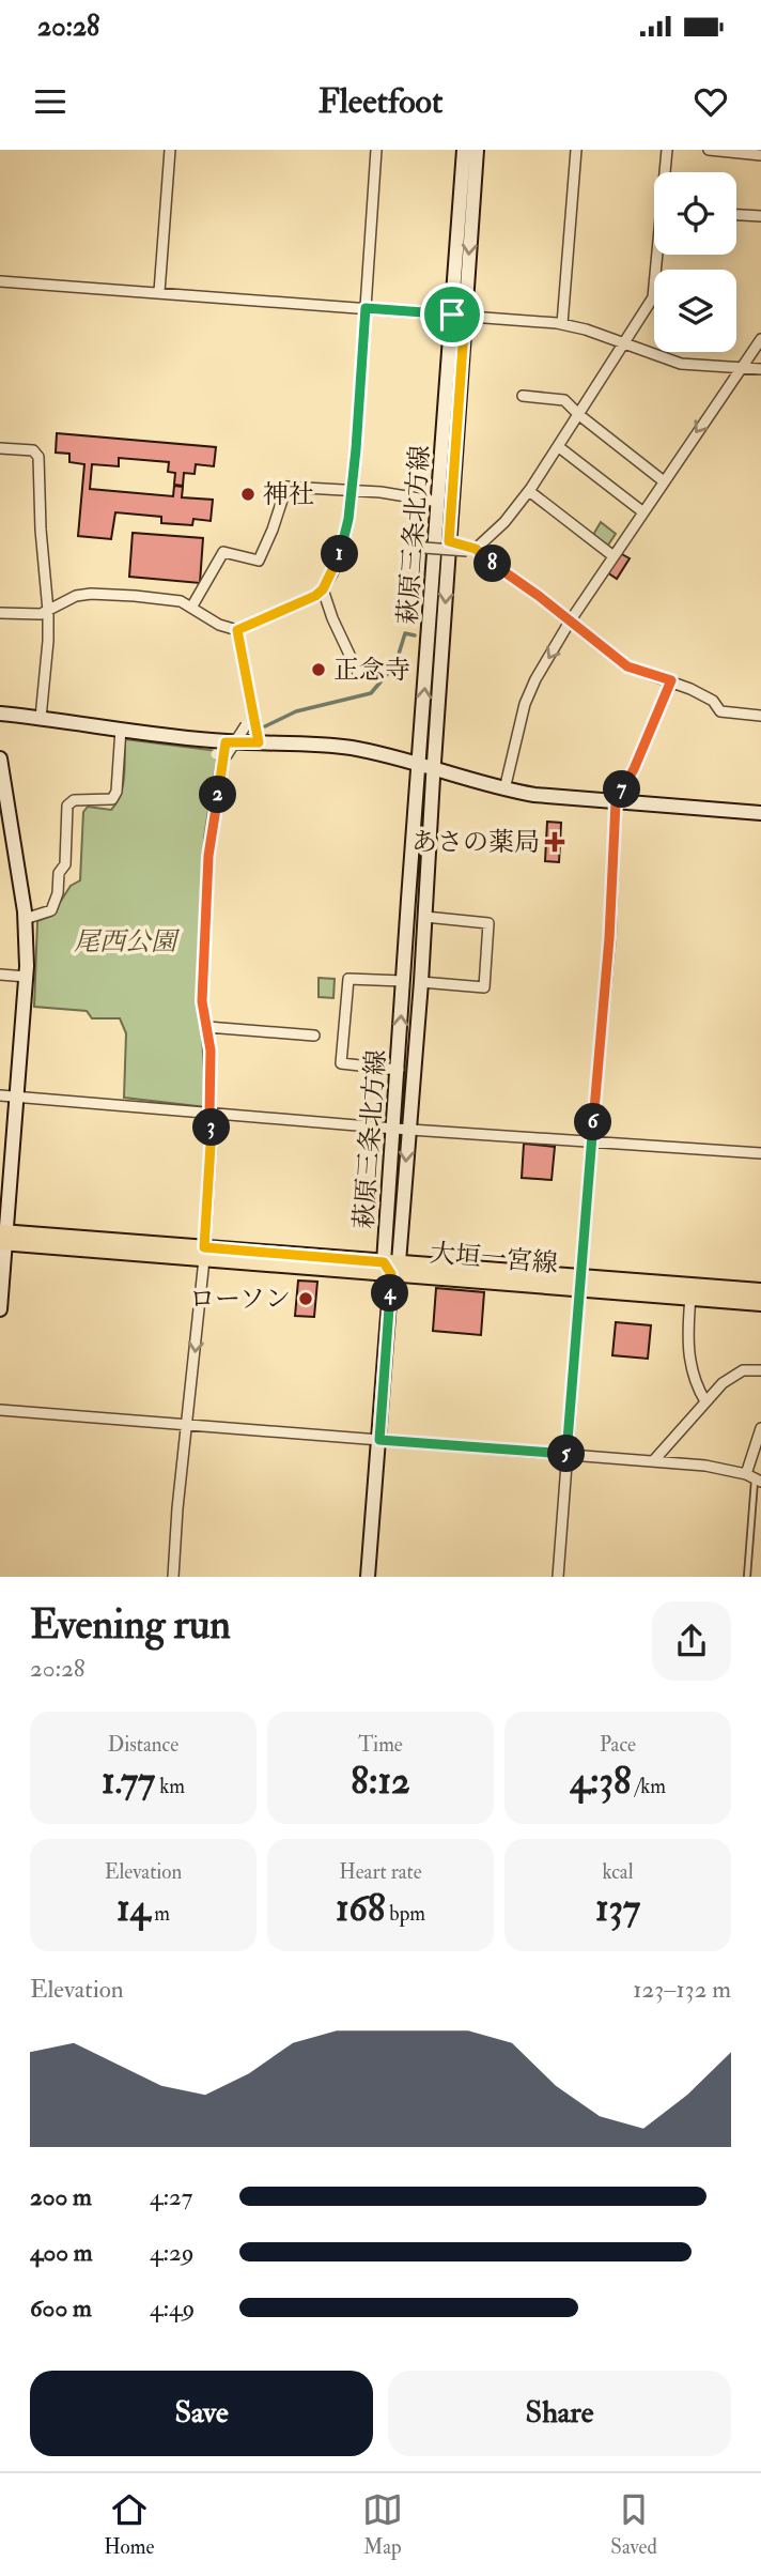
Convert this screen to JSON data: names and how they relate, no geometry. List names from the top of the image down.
{
  "streets": {
    "main road": ["萩原三条北方線", "大垣一宮線"]
  },
  "crossings": [
    ["萩原三条北方線", "大垣一宮線"]
  ],
  "parks": ["尾西公園"],
  "places": {
    "other": ["神社", "正念寺", "ローソン"],
    "health": ["あさの薬局"]
  },
  "page": {
    "status": "20:28",
    "header": "Fleetfoot",
    "pins": [
      "1",
      "8",
      "7",
      "2",
      "6",
      "3",
      "4",
      "5"
    ],
    "heading": ["Evening run", "20:28"],
    "stats": [
      ["Distance", "1.77 km"],
      ["Time", "8:12"],
      ["Pace", "4:38 /km"],
      ["Elevation", "14 m"],
      ["Heart rate", "168 bpm"],
      ["kcal", "137"]
    ],
    "chart": ["Elevation", "123–132 m"],
    "list": [
      {
        "name": "200 m",
        "note": "4:27"
      },
      {
        "name": "400 m",
        "note": "4:29"
      },
      {
        "name": "600 m",
        "note": "4:49"
      }
    ],
    "buttons": ["Save", "Share"],
    "tabs": ["Home", "Map", "Saved"]
  }
}
